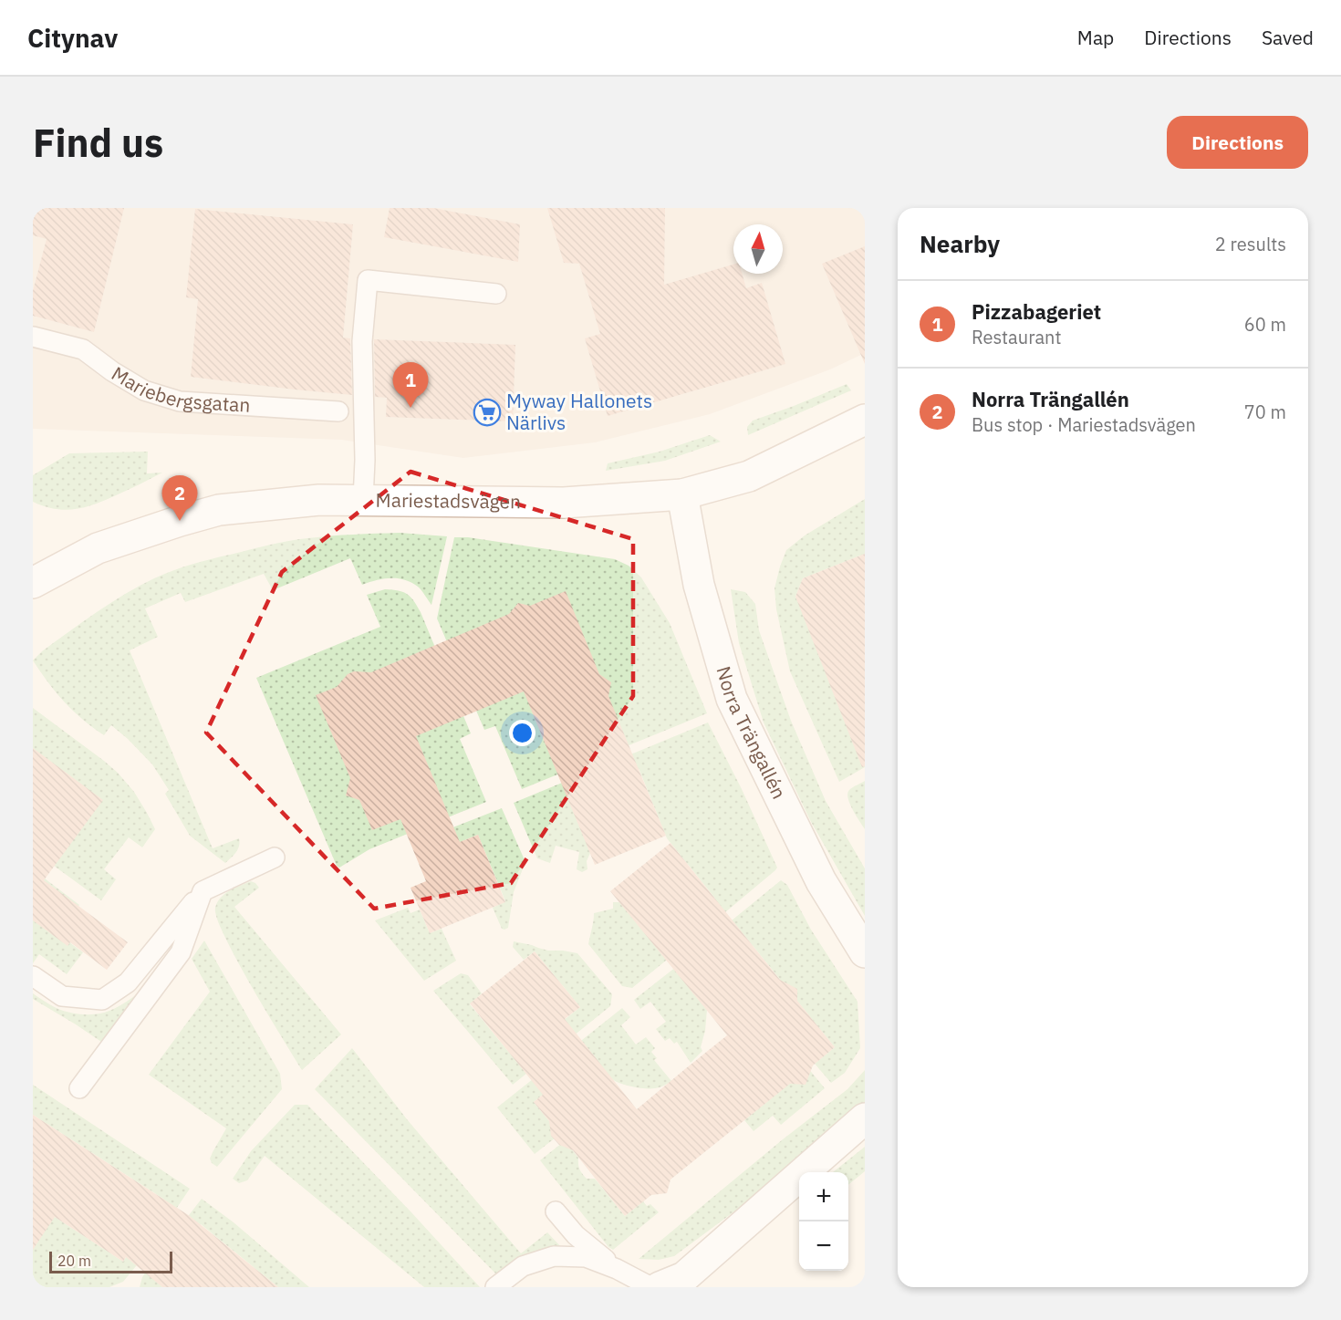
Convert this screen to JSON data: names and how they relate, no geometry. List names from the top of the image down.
{
  "streets": {
    "street": ["Mariestadsvägen", "Norra Trängallén"],
    "lane": ["Mariebergsgatan"]
  },
  "crossings": [
    ["Mariestadsvägen", "Norra Trängallén"]
  ],
  "places": {
    "supermarket": ["Myway Hallonets Närlivs"]
  },
  "scale_bar": "20 m",
  "north": "top",
  "page": {
    "header": "Citynav",
    "nav": ["Map", "Directions", "Saved"],
    "buttons": "Directions",
    "title": "Find us",
    "heading": ["Nearby", "2 results"],
    "list": [
      {
        "mark": "1",
        "name": "Pizzabageriet",
        "note": "Restaurant",
        "value": "60 m"
      },
      {
        "mark": "2",
        "name": "Norra Trängallén",
        "note": "Bus stop · Mariestadsvägen",
        "value": "70 m"
      }
    ],
    "pins": ["1", "2"],
    "map_buttons": ["+", "−"],
    "scale": "20 m"
  }
}
